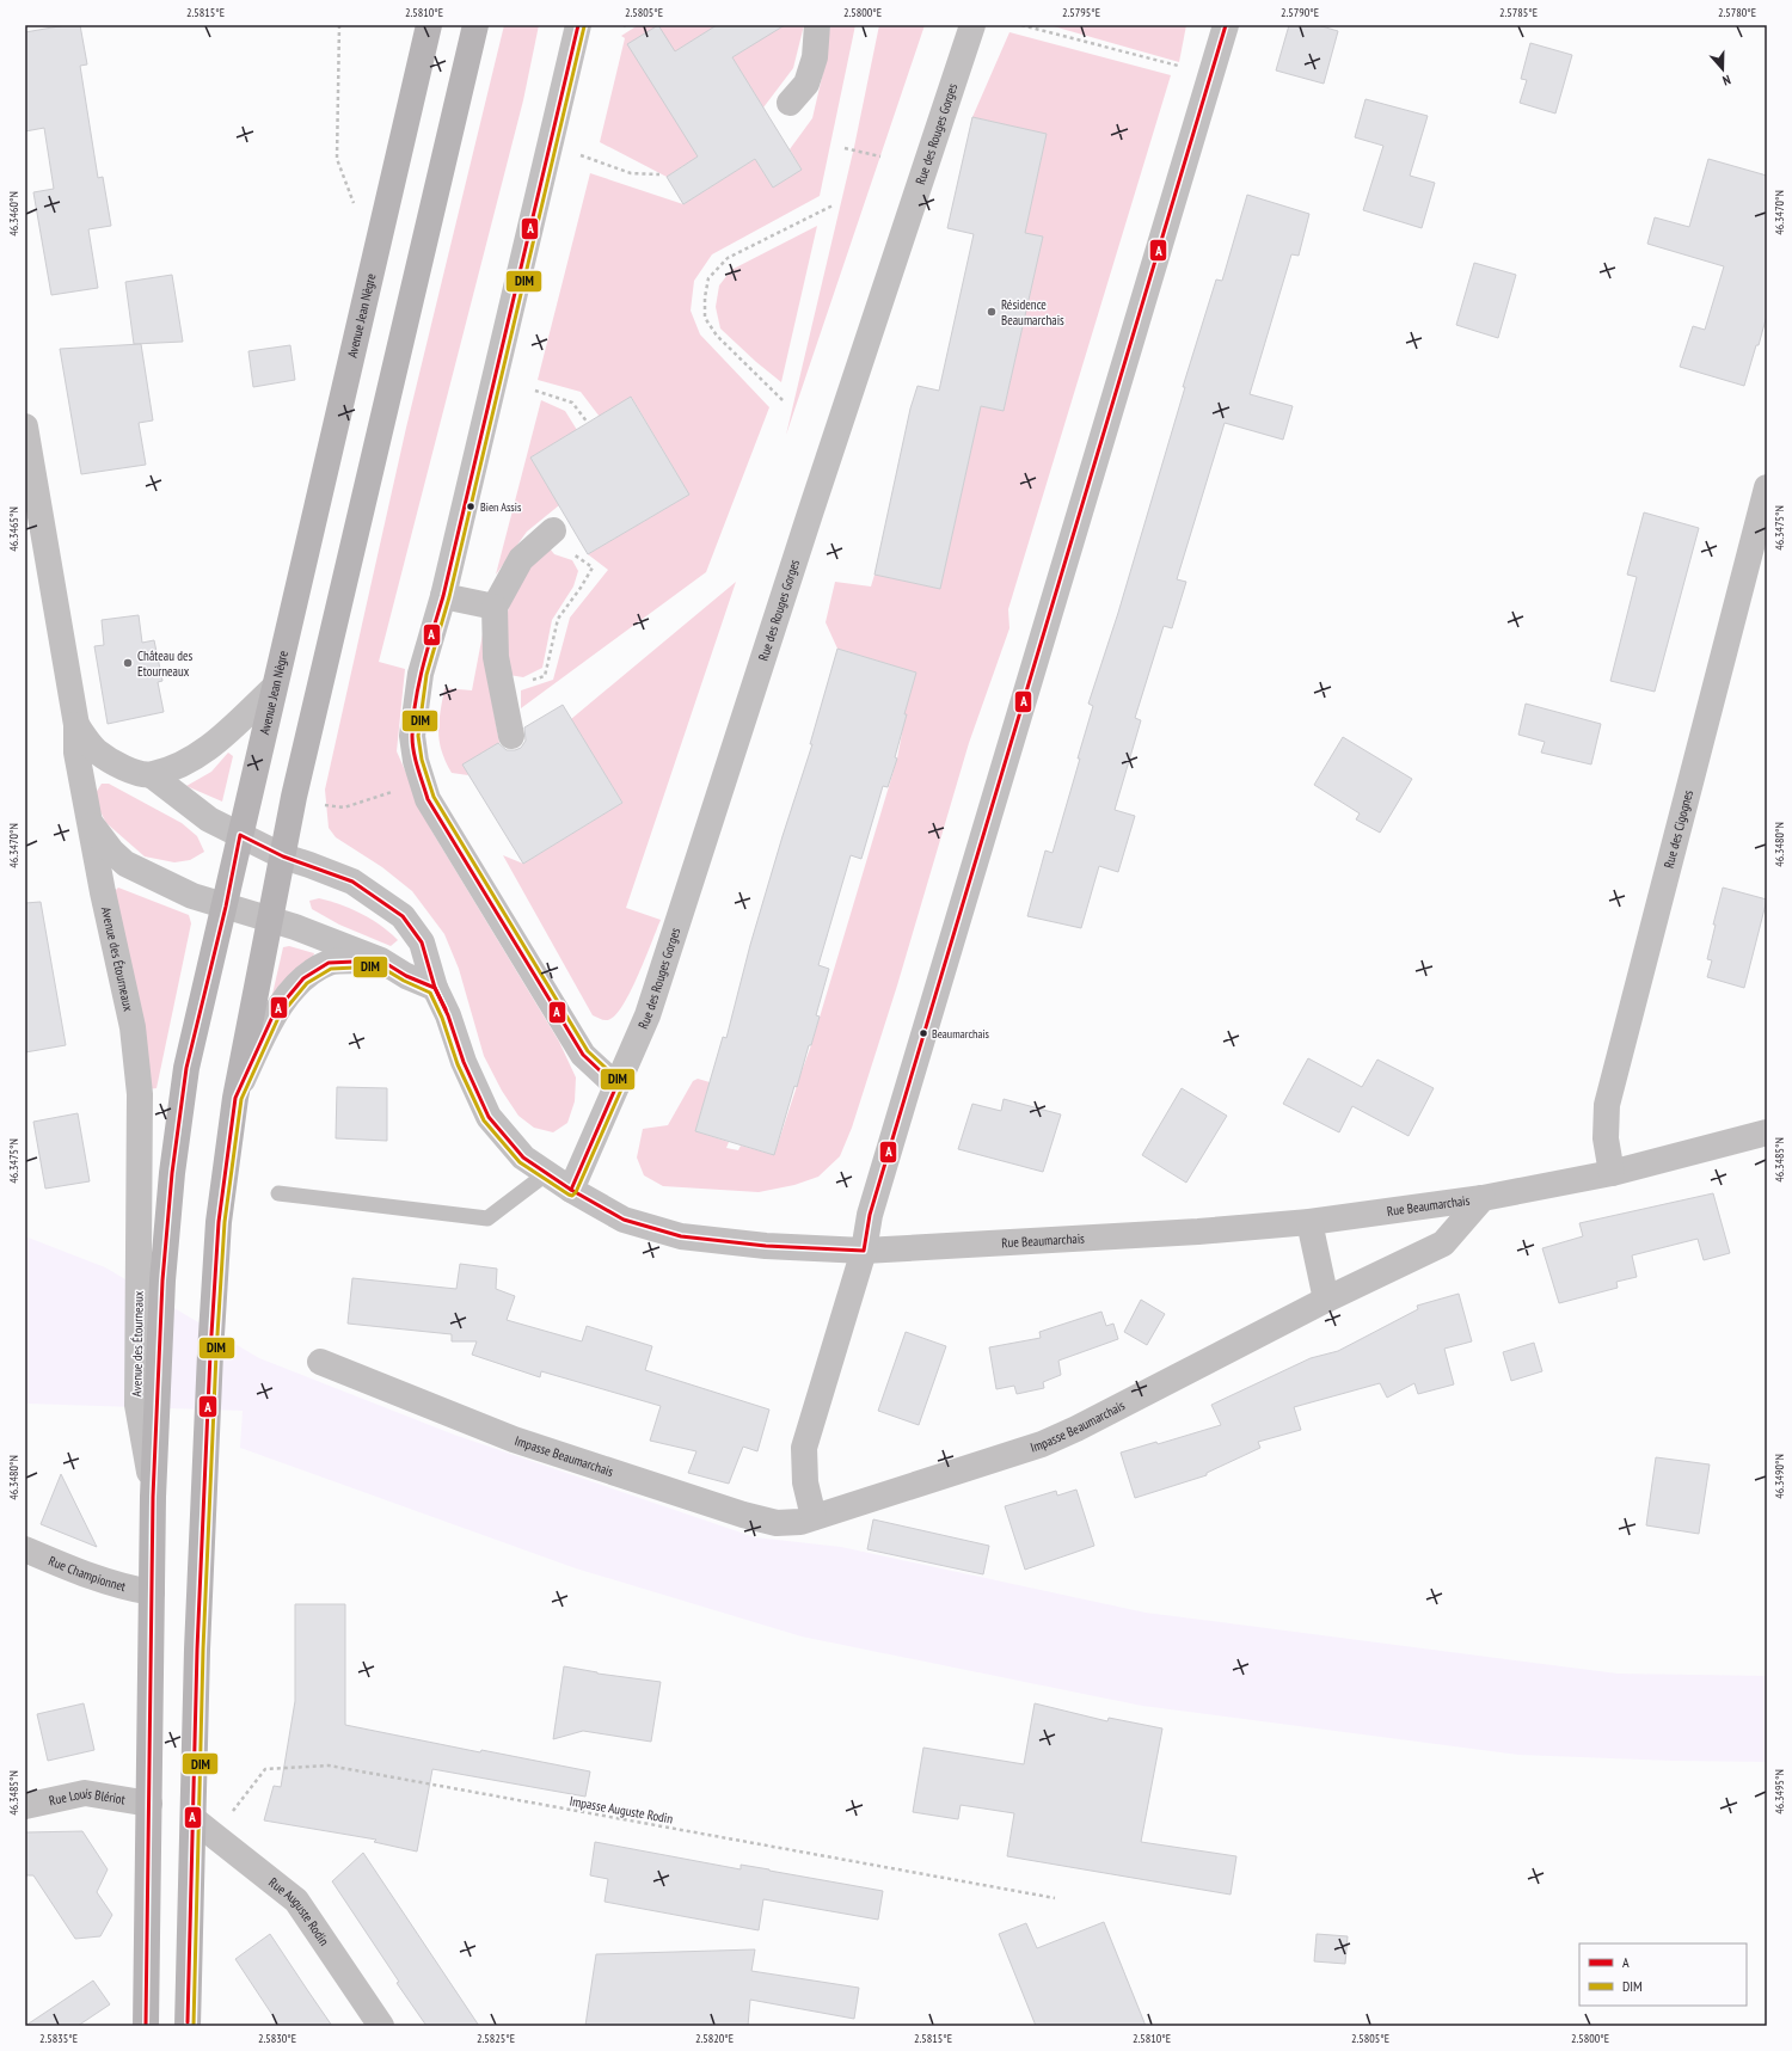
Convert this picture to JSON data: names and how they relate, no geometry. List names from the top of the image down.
{
  "streets": {
    "main road": ["Avenue Jean Nègre"],
    "street": [
      "Rue des Rouges Gorges",
      "Rue des Cigognes",
      "Avenue des Étourneaux",
      "Rue Beaumarchais",
      "Impasse Beaumarchais",
      "Rue Championnet",
      "Rue Louis Blériot",
      "Rue Auguste Rodin"
    ],
    "path": ["Impasse Auguste Rodin"]
  },
  "crossings": [
    ["Rue des Rouges Gorges", "Rue Beaumarchais"],
    ["Avenue Jean Nègre", "Avenue des Étourneaux"],
    ["Avenue Jean Nègre", "Rue Beaumarchais"],
    ["Avenue Jean Nègre", "Rue Championnet"],
    ["Avenue Jean Nègre", "Rue Louis Blériot"],
    ["Rue des Cigognes", "Rue Beaumarchais"],
    ["Rue Beaumarchais", "Impasse Beaumarchais"],
    ["Impasse Auguste Rodin", "Rue Auguste Rodin"]
  ],
  "places": [
    "Résidence Beaumarchais",
    "Bien Assis",
    "Château des Etourneaux",
    "Beaumarchais"
  ],
  "lines": ["transit line A", "transit line DIM"],
  "legend": ["A", "DIM"],
  "north": "bottom",
  "coordinates": [
    "2.5815°E",
    "2.5810°E",
    "2.5805°E",
    "2.5800°E",
    "2.5795°E",
    "2.5790°E",
    "2.5785°E",
    "2.5780°E",
    "46.3470°N",
    "46.3460°N",
    "46.3475°N",
    "46.3465°N",
    "46.3480°N",
    "46.3485°N",
    "46.3490°N",
    "46.3495°N",
    "2.5835°E",
    "2.5830°E",
    "2.5825°E",
    "2.5820°E"
  ]
}
